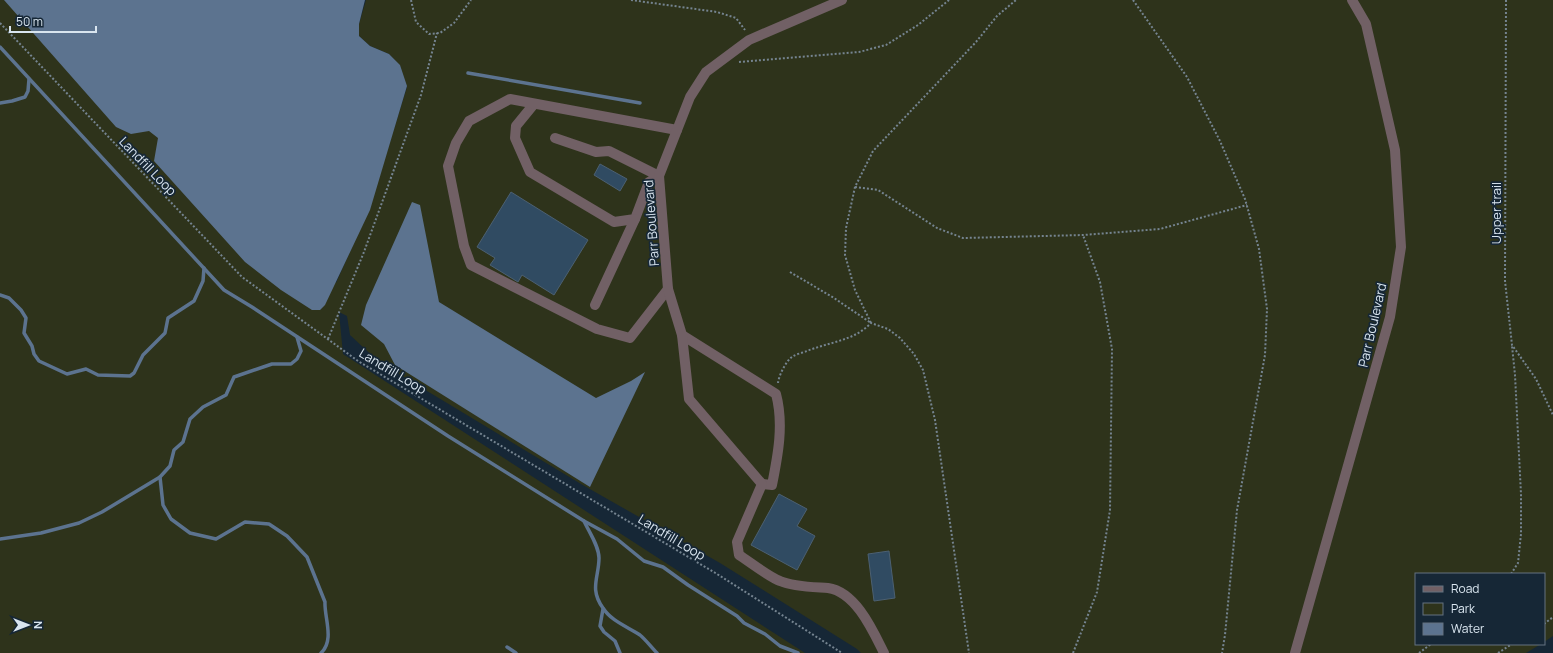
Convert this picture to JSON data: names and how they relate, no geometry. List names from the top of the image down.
{
  "streets": {
    "lane": ["Parr Boulevard"],
    "path": ["Landfill Loop", "Upper trail"]
  },
  "legend": ["Road", "Park", "Water"],
  "scale_bar": "50 m",
  "north": "right"
}
